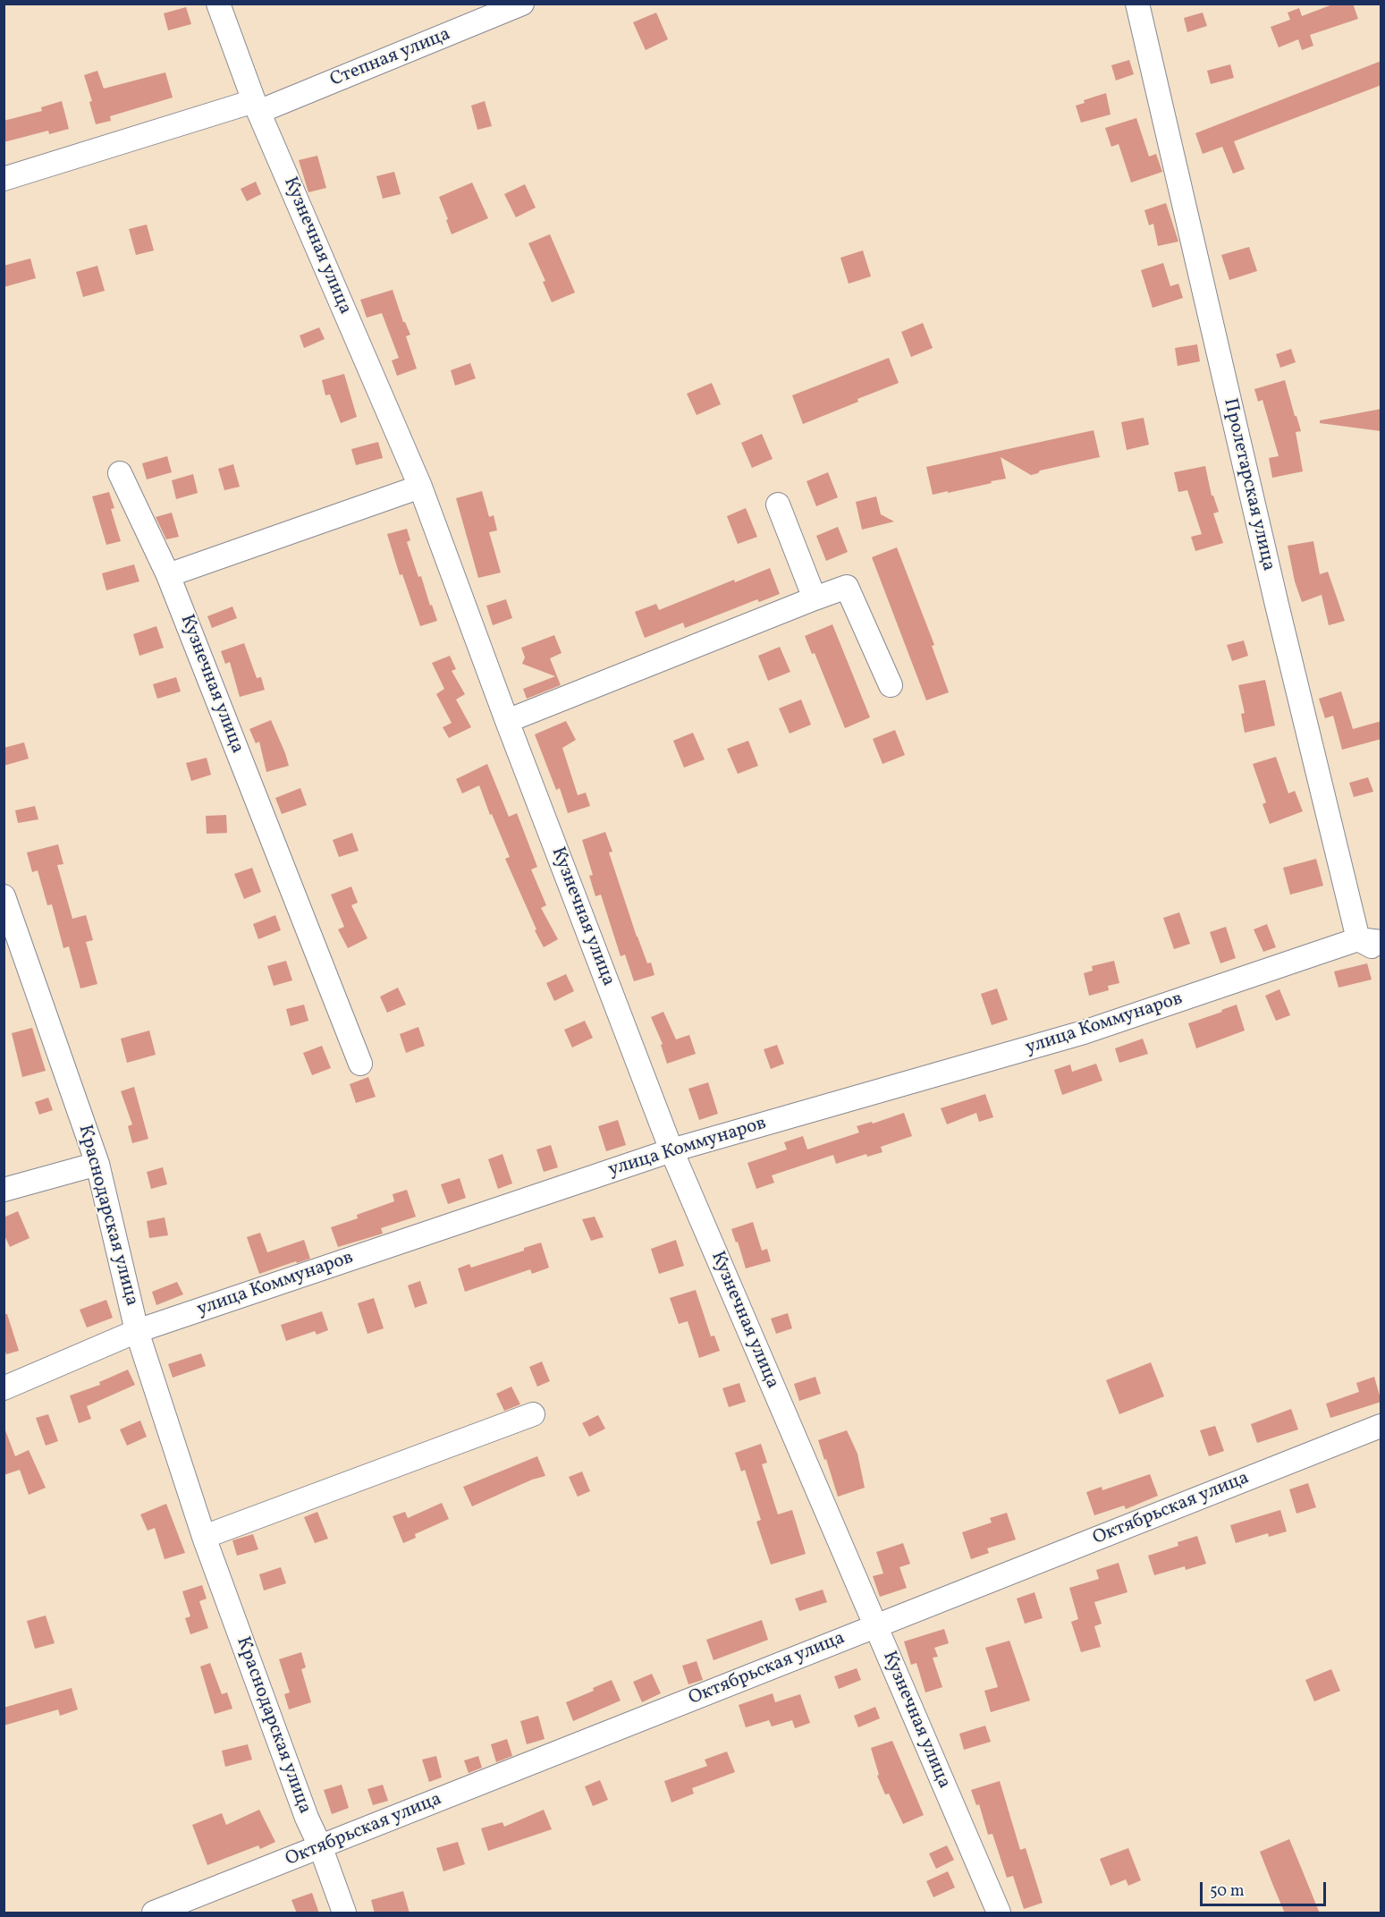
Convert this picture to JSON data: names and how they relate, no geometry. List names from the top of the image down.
{
  "streets": {
    "street": [
      "Степная улица",
      "Кузнечная улица",
      "Пролетарская улица",
      "улица Коммунаров",
      "Краснодарская улица",
      "Октябрьская улица"
    ]
  },
  "crossings": [
    ["Степная улица", "Кузнечная улица"],
    ["Кузнечная улица", "улица Коммунаров"],
    ["Кузнечная улица", "Октябрьская улица"],
    ["Пролетарская улица", "улица Коммунаров"],
    ["улица Коммунаров", "Краснодарская улица"],
    ["Краснодарская улица", "Октябрьская улица"]
  ],
  "scale_bar": "50 m"
}
